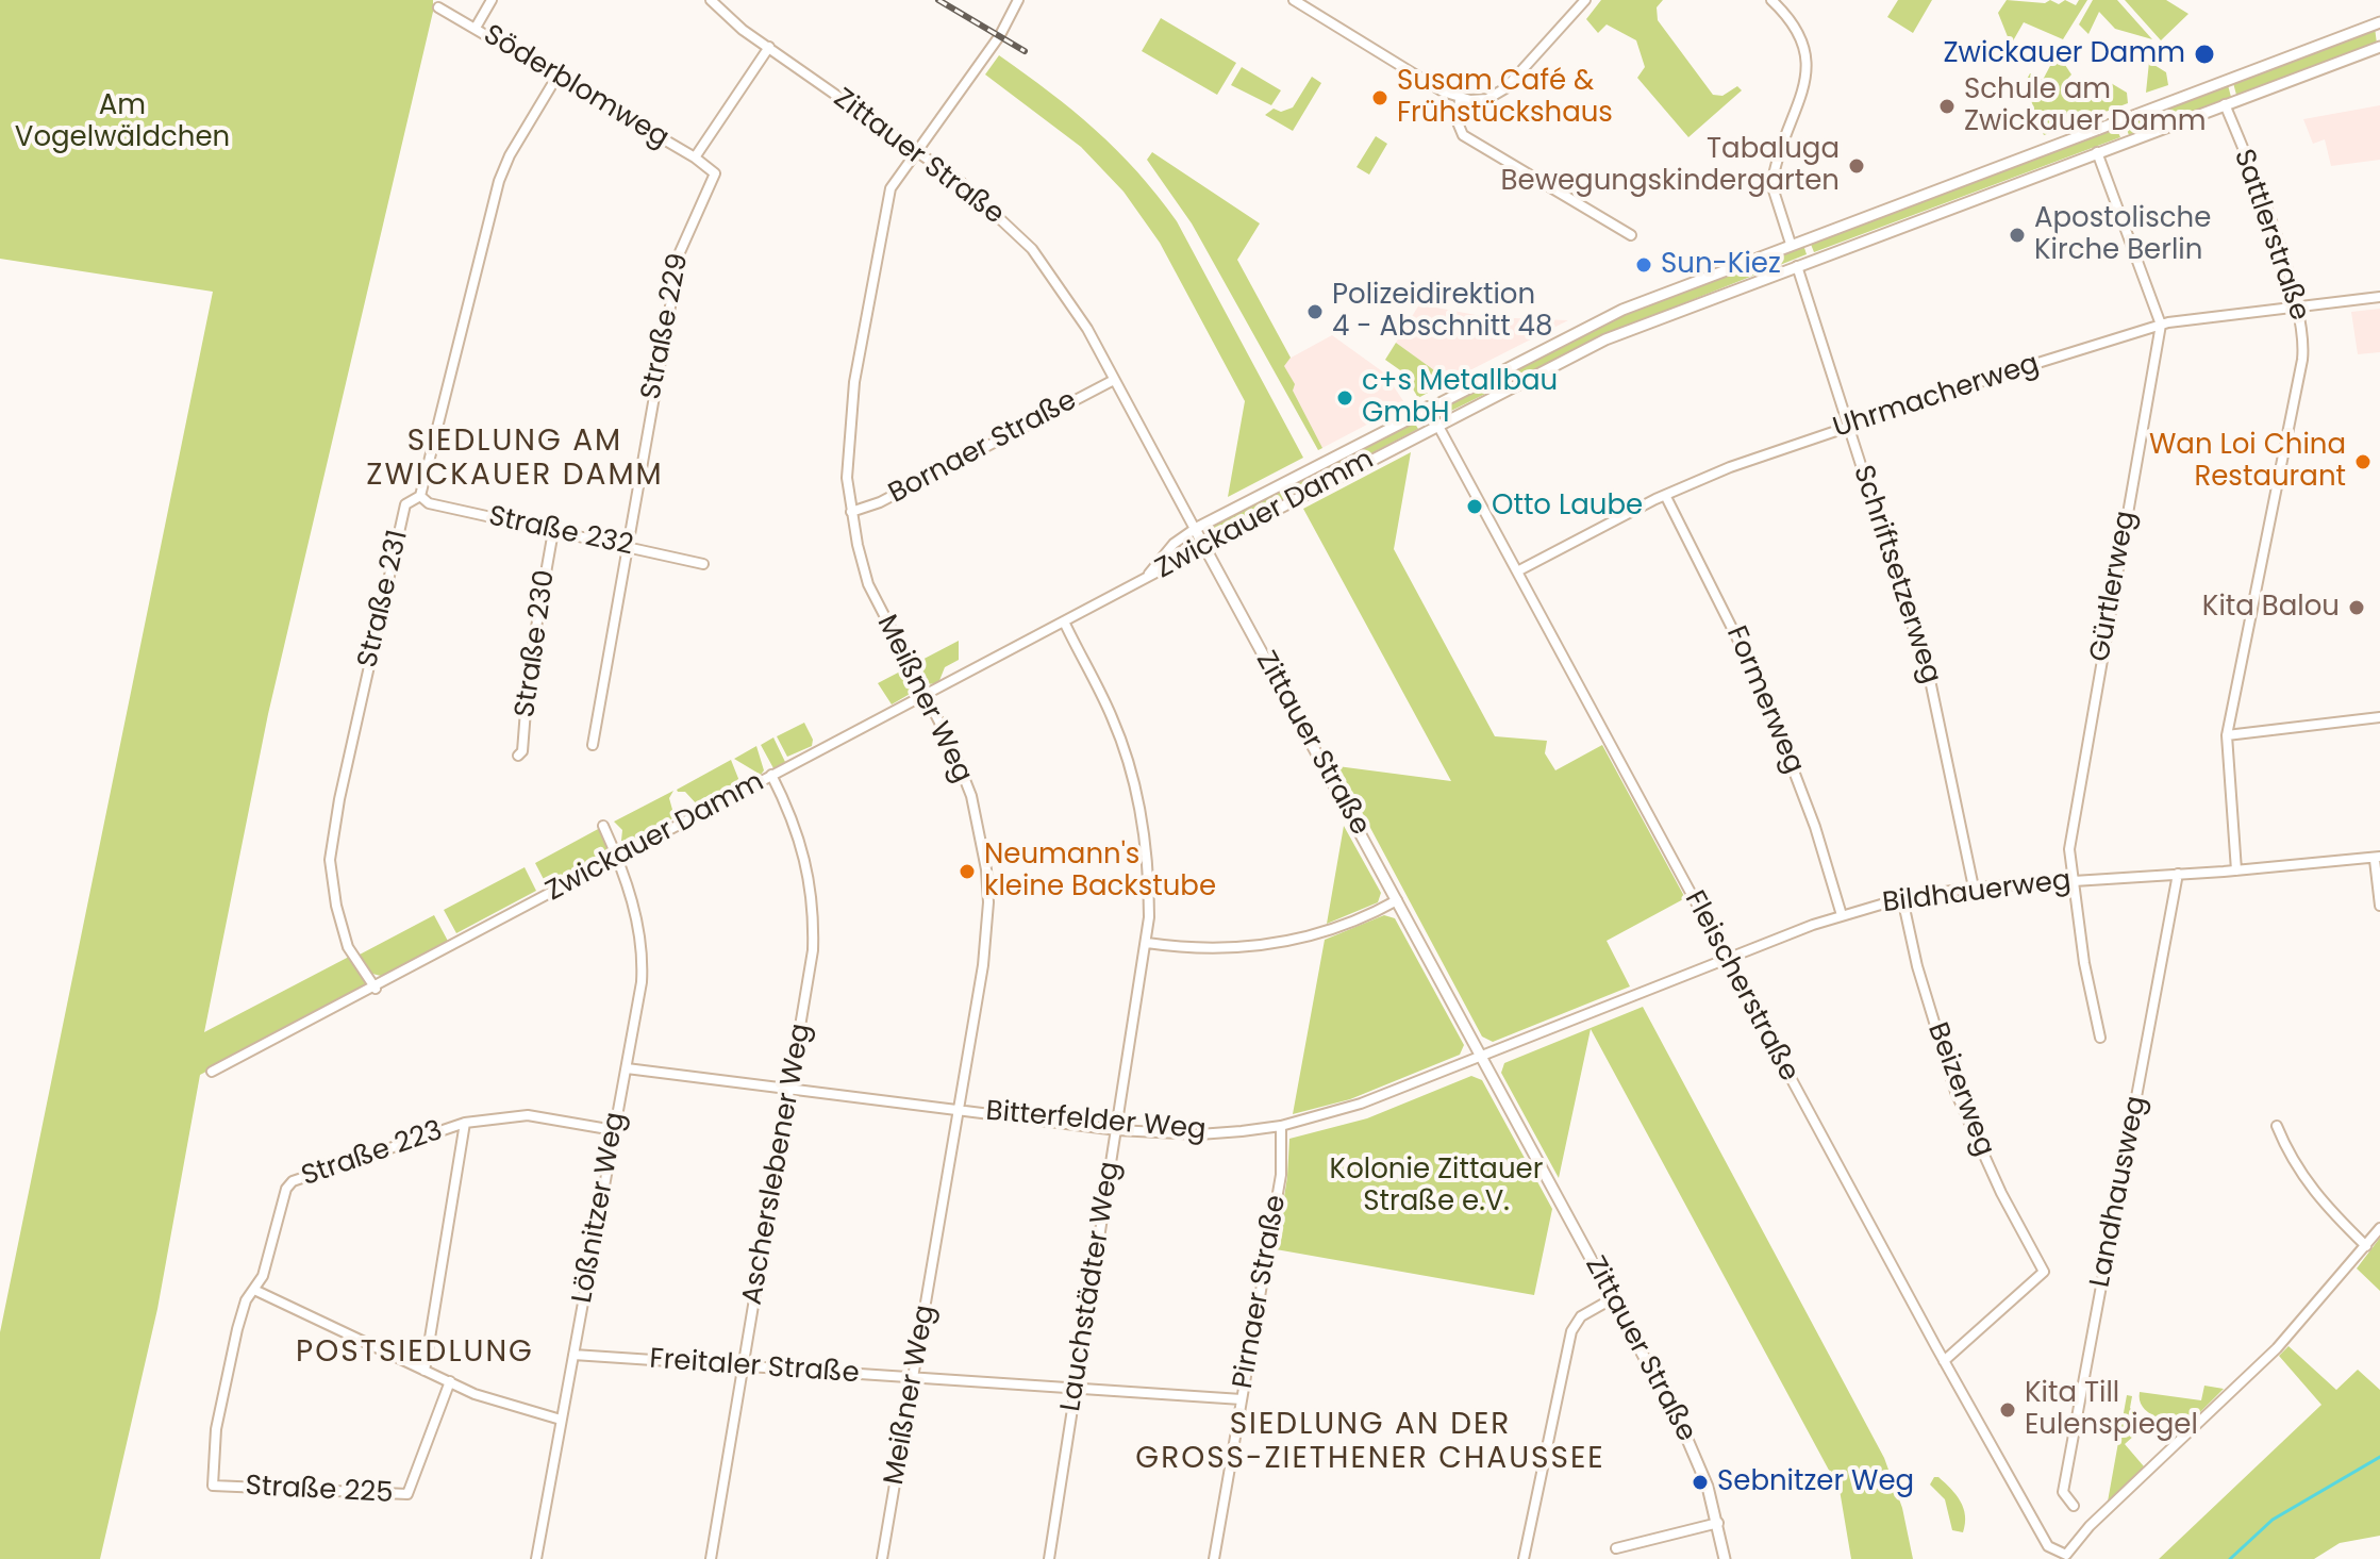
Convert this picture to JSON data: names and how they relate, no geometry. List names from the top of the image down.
{
  "streets": {
    "street": [
      "Söderblomweg",
      "Zittauer Straße",
      "Sattlerstraße",
      "Straße 229",
      "Uhrmacherweg",
      "Bornaer Straße",
      "Zwickauer Damm",
      "Straße 232",
      "Schriftsetzerweg",
      "Gürtlerweg",
      "Straße 231",
      "Straße 230",
      "Meißner Weg",
      "Formerweg",
      "Bildhauerweg",
      "Fleischerstraße",
      "Beizerweg",
      "Bitterfelder Weg",
      "Straße 223",
      "Ascherslebener Weg",
      "Landhausweg",
      "Lößnitzer Weg",
      "Lauchstädter Weg",
      "Pirnaer Straße",
      "Freitaler Straße",
      "Straße 225"
    ]
  },
  "crossings": [
    ["Söderblomweg", "Straße 229"],
    ["Söderblomweg", "Straße 231"],
    ["Zittauer Straße", "Bornaer Straße"],
    ["Zittauer Straße", "Zwickauer Damm"],
    ["Zittauer Straße", "Meißner Weg"],
    ["Zittauer Straße", "Bitterfelder Weg"],
    ["Sattlerstraße", "Uhrmacherweg"],
    ["Sattlerstraße", "Zwickauer Damm"],
    ["Sattlerstraße", "Bildhauerweg"],
    ["Straße 229", "Straße 232"],
    ["Uhrmacherweg", "Schriftsetzerweg"],
    ["Uhrmacherweg", "Gürtlerweg"],
    ["Uhrmacherweg", "Formerweg"],
    ["Uhrmacherweg", "Fleischerstraße"],
    ["Bornaer Straße", "Meißner Weg"],
    ["Zwickauer Damm", "Schriftsetzerweg"],
    ["Zwickauer Damm", "Straße 231"],
    ["Zwickauer Damm", "Meißner Weg"],
    ["Zwickauer Damm", "Fleischerstraße"],
    ["Zwickauer Damm", "Ascherslebener Weg"],
    ["Zwickauer Damm", "Lößnitzer Weg"],
    ["Zwickauer Damm", "Lauchstädter Weg"],
    ["Straße 232", "Straße 231"],
    ["Straße 232", "Straße 230"],
    ["Schriftsetzerweg", "Bildhauerweg"],
    ["Gürtlerweg", "Bildhauerweg"],
    ["Meißner Weg", "Bitterfelder Weg"],
    ["Meißner Weg", "Freitaler Straße"],
    ["Formerweg", "Bildhauerweg"],
    ["Bildhauerweg", "Fleischerstraße"],
    ["Bildhauerweg", "Beizerweg"],
    ["Bildhauerweg", "Bitterfelder Weg"],
    ["Bildhauerweg", "Landhausweg"],
    ["Fleischerstraße", "Beizerweg"],
    ["Bitterfelder Weg", "Ascherslebener Weg"],
    ["Bitterfelder Weg", "Lößnitzer Weg"],
    ["Bitterfelder Weg", "Lauchstädter Weg"],
    ["Bitterfelder Weg", "Pirnaer Straße"],
    ["Straße 223", "Lößnitzer Weg"],
    ["Straße 223", "Straße 225"],
    ["Ascherslebener Weg", "Freitaler Straße"],
    ["Lößnitzer Weg", "Freitaler Straße"],
    ["Lauchstädter Weg", "Freitaler Straße"],
    ["Pirnaer Straße", "Freitaler Straße"]
  ],
  "districts": ["SIEDLUNG AM ZWICKAUER DAMM", "POSTSIEDLUNG", "SIEDLUNG AN DER GROSS-ZIETHENER CHAUSSEE"],
  "parks": ["Am Vogelwäldchen", "Kolonie Zittauer Straße e.V."],
  "places": [
    "Zwickauer Damm",
    "Susam Café & Frühstückshaus",
    "Schule am Zwickauer Damm",
    "Tabaluga Bewegungskindergarten",
    "Apostolische Kirche Berlin",
    "Sun-Kiez",
    "Polizeidirektion 4 - Abschnitt 48",
    "c+s Metallbau GmbH",
    "Wan Loi China Restaurant",
    "Otto Laube",
    "Kita Balou",
    "Neumann's kleine Backstube",
    "Kita Till Eulenspiegel",
    "Sebnitzer Weg"
  ]
}
